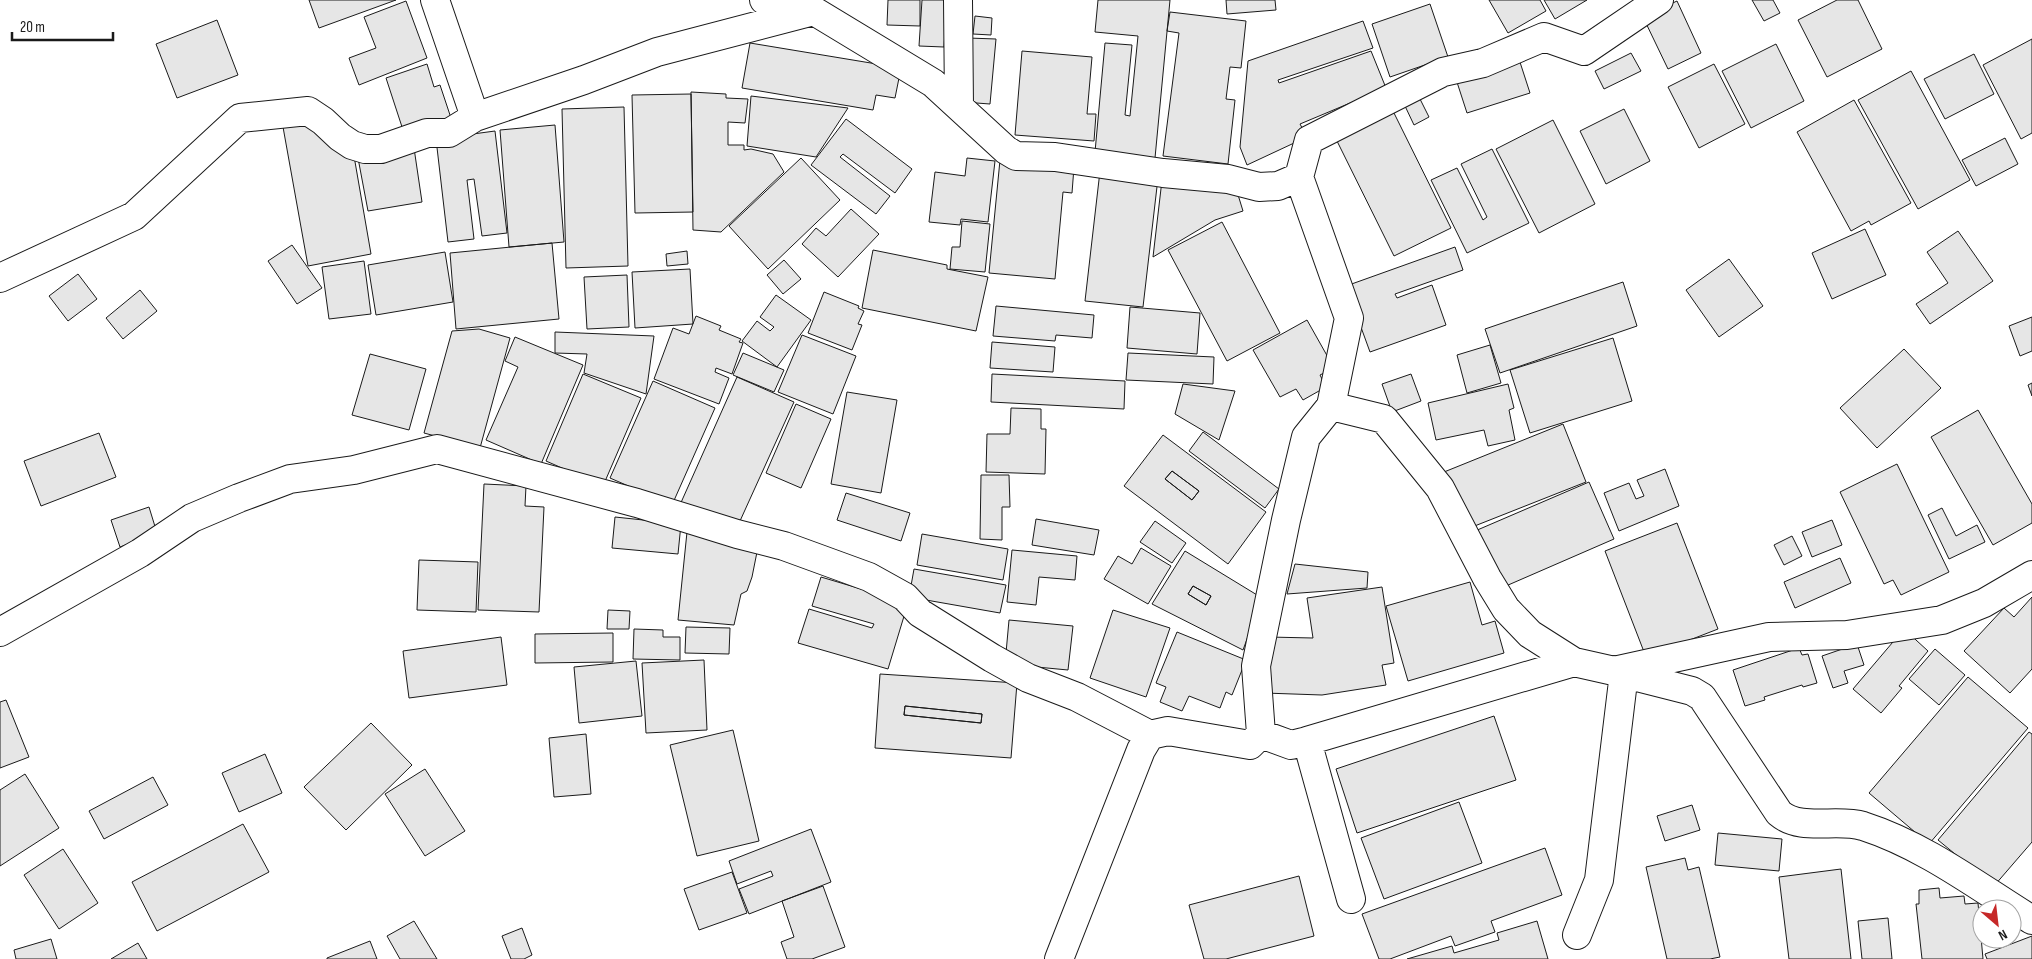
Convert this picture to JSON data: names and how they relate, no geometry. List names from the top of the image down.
{
  "scale_bar": "20 m",
  "north": "bottom right"
}
